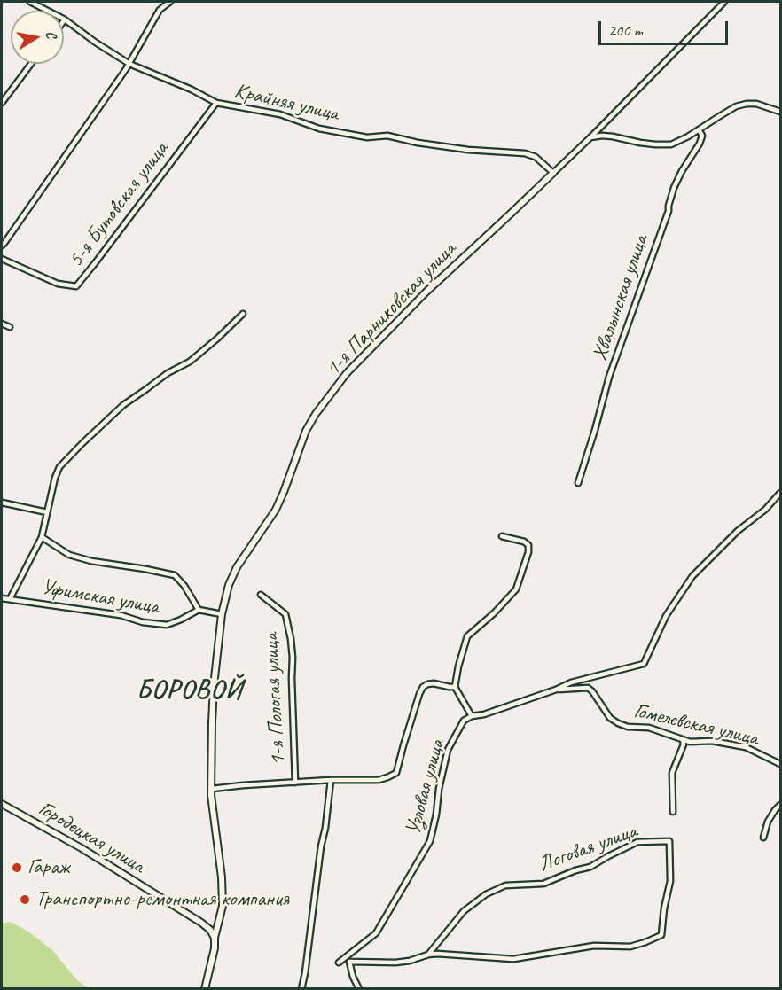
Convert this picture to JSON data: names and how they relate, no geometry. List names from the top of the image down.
{
  "streets": {
    "street": [
      "Крайняя улица",
      "5-я Бутовская улица",
      "Хвалынская улица",
      "1-я Парниковская улица",
      "Уфимская улица",
      "1-я Пологая улица",
      "Гомелевская улица",
      "Узловая улица",
      "Городецкая улица",
      "Логовая улица"
    ]
  },
  "crossings": [
    ["Крайняя улица", "5-я Бутовская улица"],
    ["Крайняя улица", "1-я Парниковская улица"],
    ["1-я Парниковская улица", "Городецкая улица"]
  ],
  "districts": ["БОРОВОЙ"],
  "places": ["Гараж", "Транспортно-ремонтная компания"],
  "scale_bar": "200 m",
  "north": "right"
}
